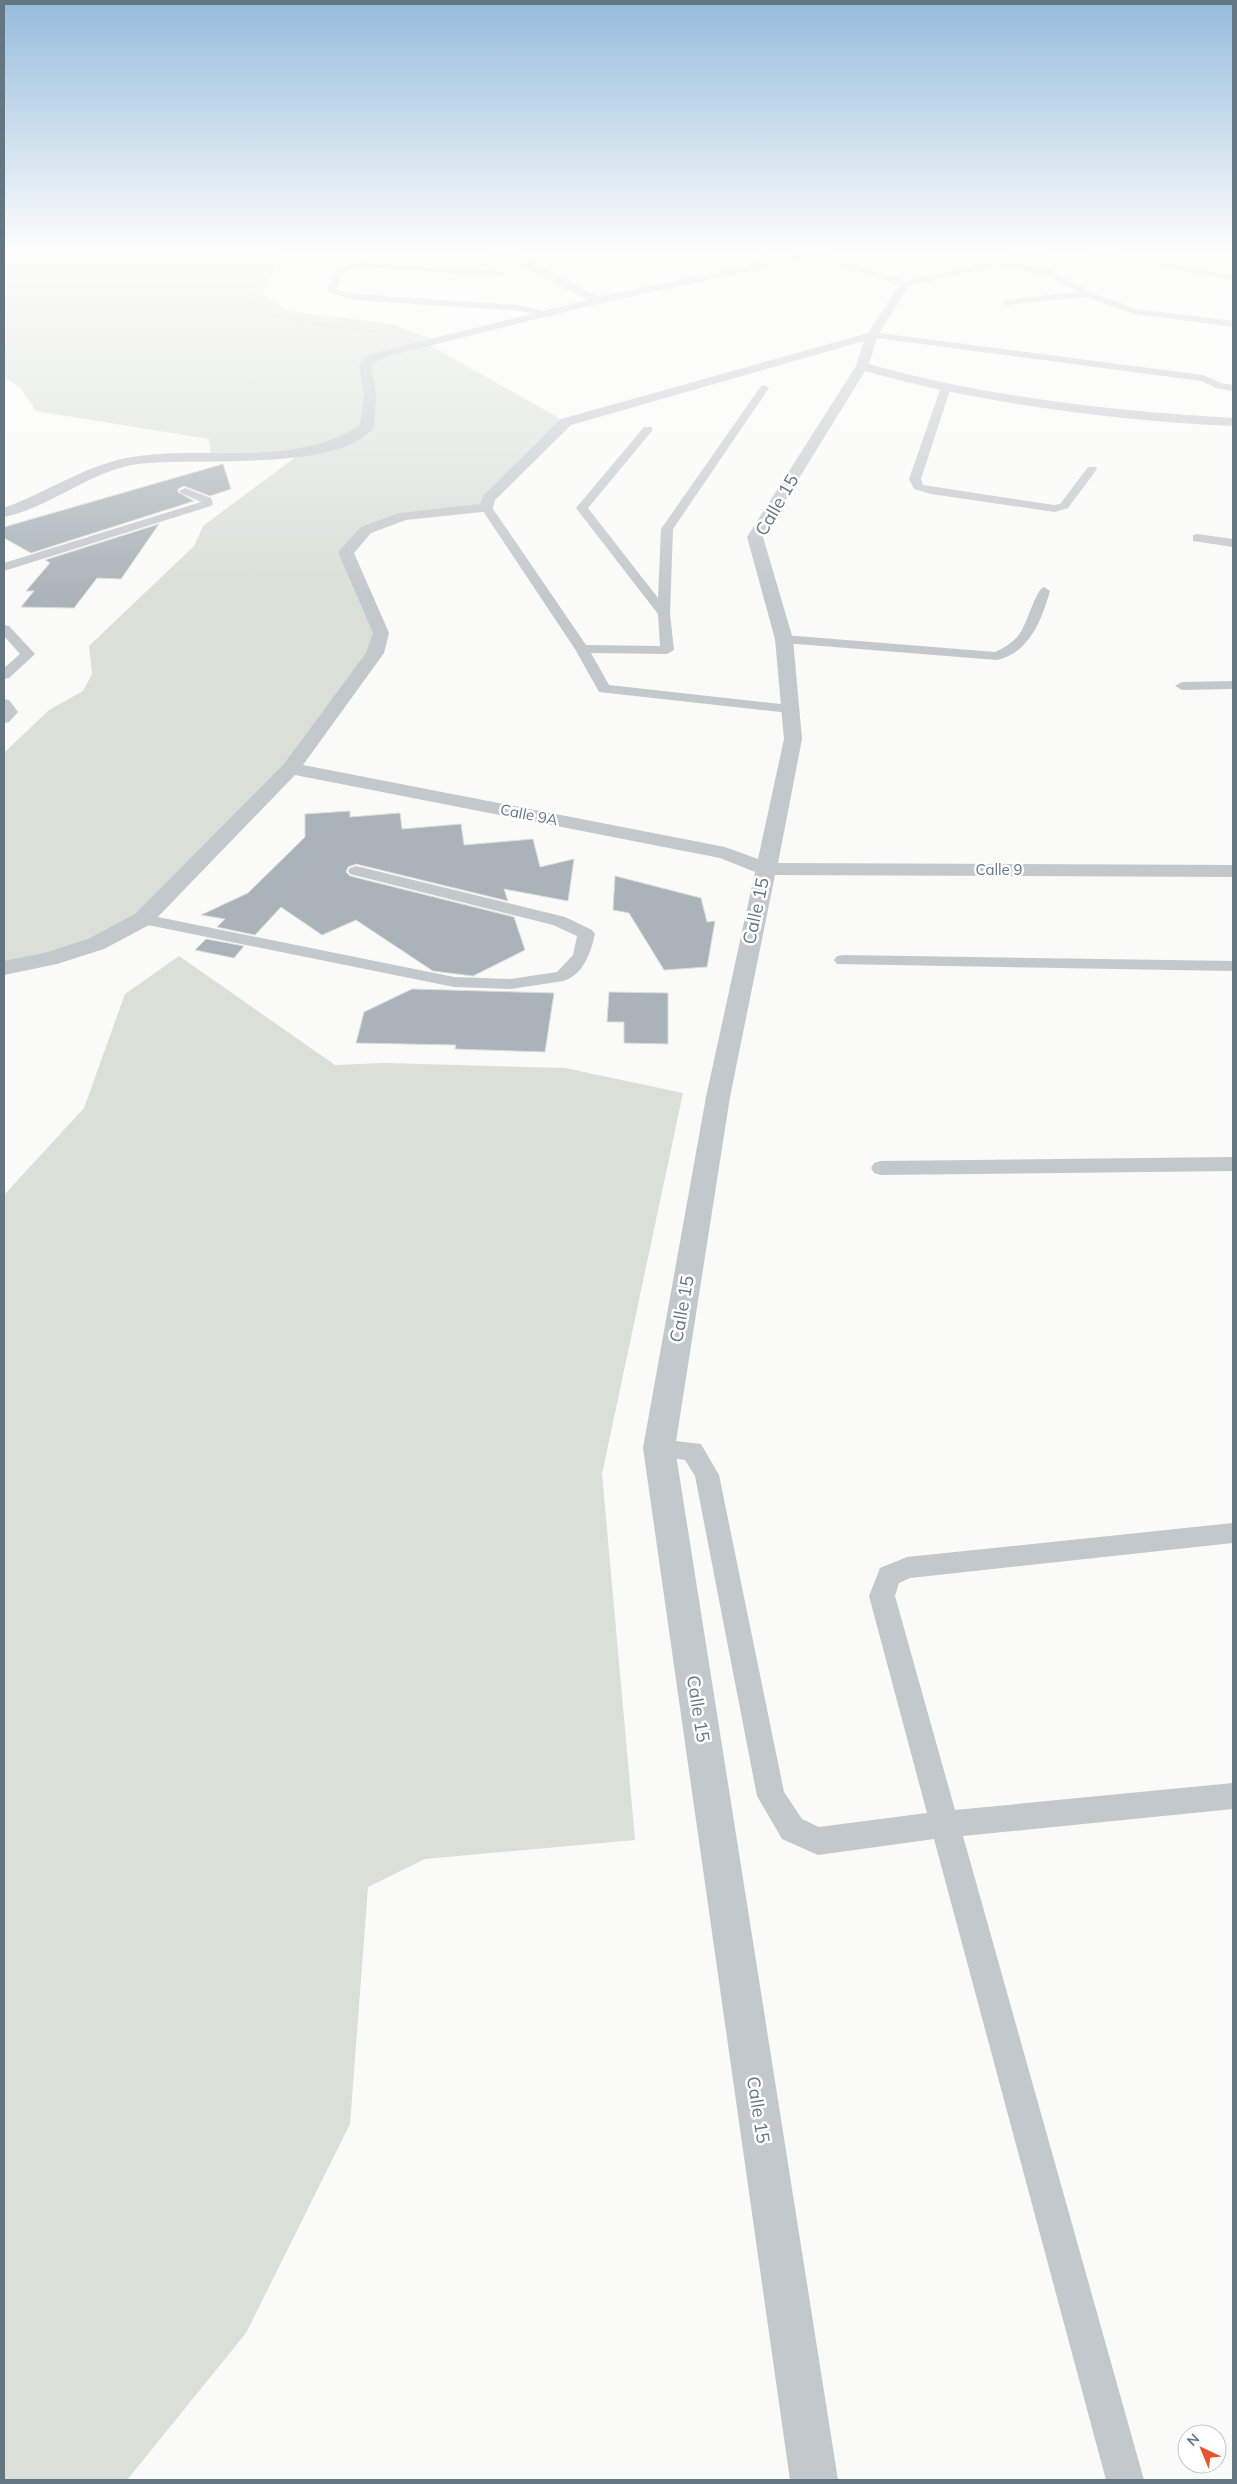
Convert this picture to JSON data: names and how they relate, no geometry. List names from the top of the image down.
{
  "streets": {
    "street": ["Calle 15", "Calle 9A", "Calle 9"]
  },
  "crossings": [
    ["Calle 15", "Calle 9A"],
    ["Calle 15", "Calle 9"],
    ["Calle 9A", "Calle 9"]
  ],
  "north": "top left"
}
